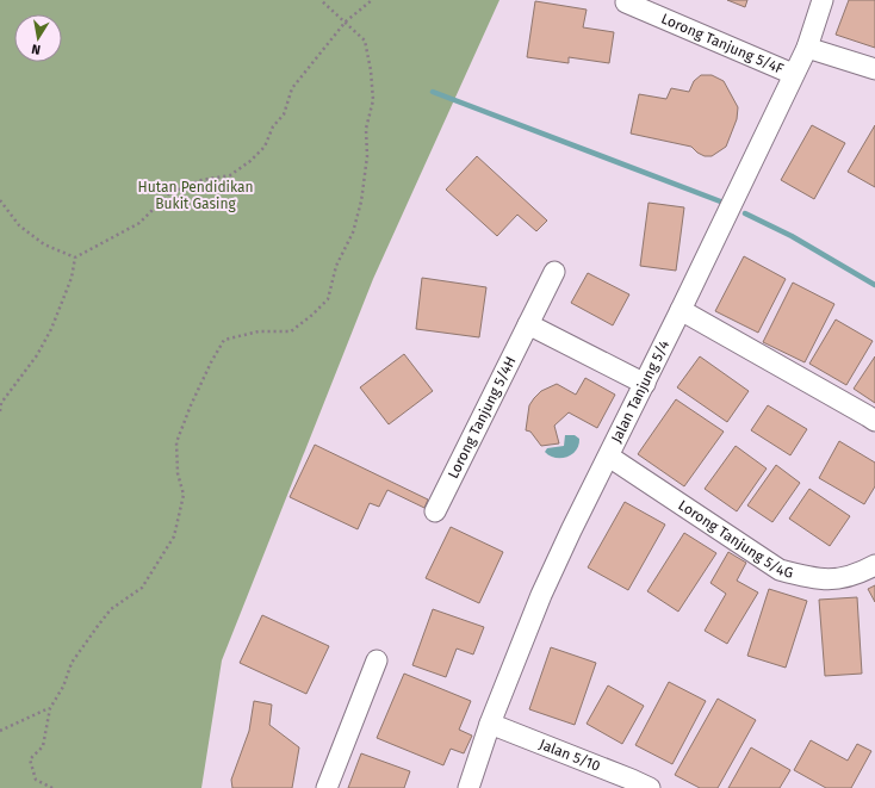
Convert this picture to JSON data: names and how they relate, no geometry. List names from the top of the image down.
{
  "streets": {
    "street": [
      "Lorong Tanjung 5/4F",
      "Jalan Tanjung 5/4",
      "Lorong Tanjung 5/4H",
      "Lorong Tanjung 5/4G",
      "Jalan 5/10"
    ]
  },
  "crossings": [
    ["Lorong Tanjung 5/4F", "Jalan Tanjung 5/4"],
    ["Jalan Tanjung 5/4", "Lorong Tanjung 5/4G"],
    ["Jalan Tanjung 5/4", "Jalan 5/10"]
  ],
  "parks": ["Hutan Pendidikan Bukit Gasing"],
  "north": "bottom"
}
